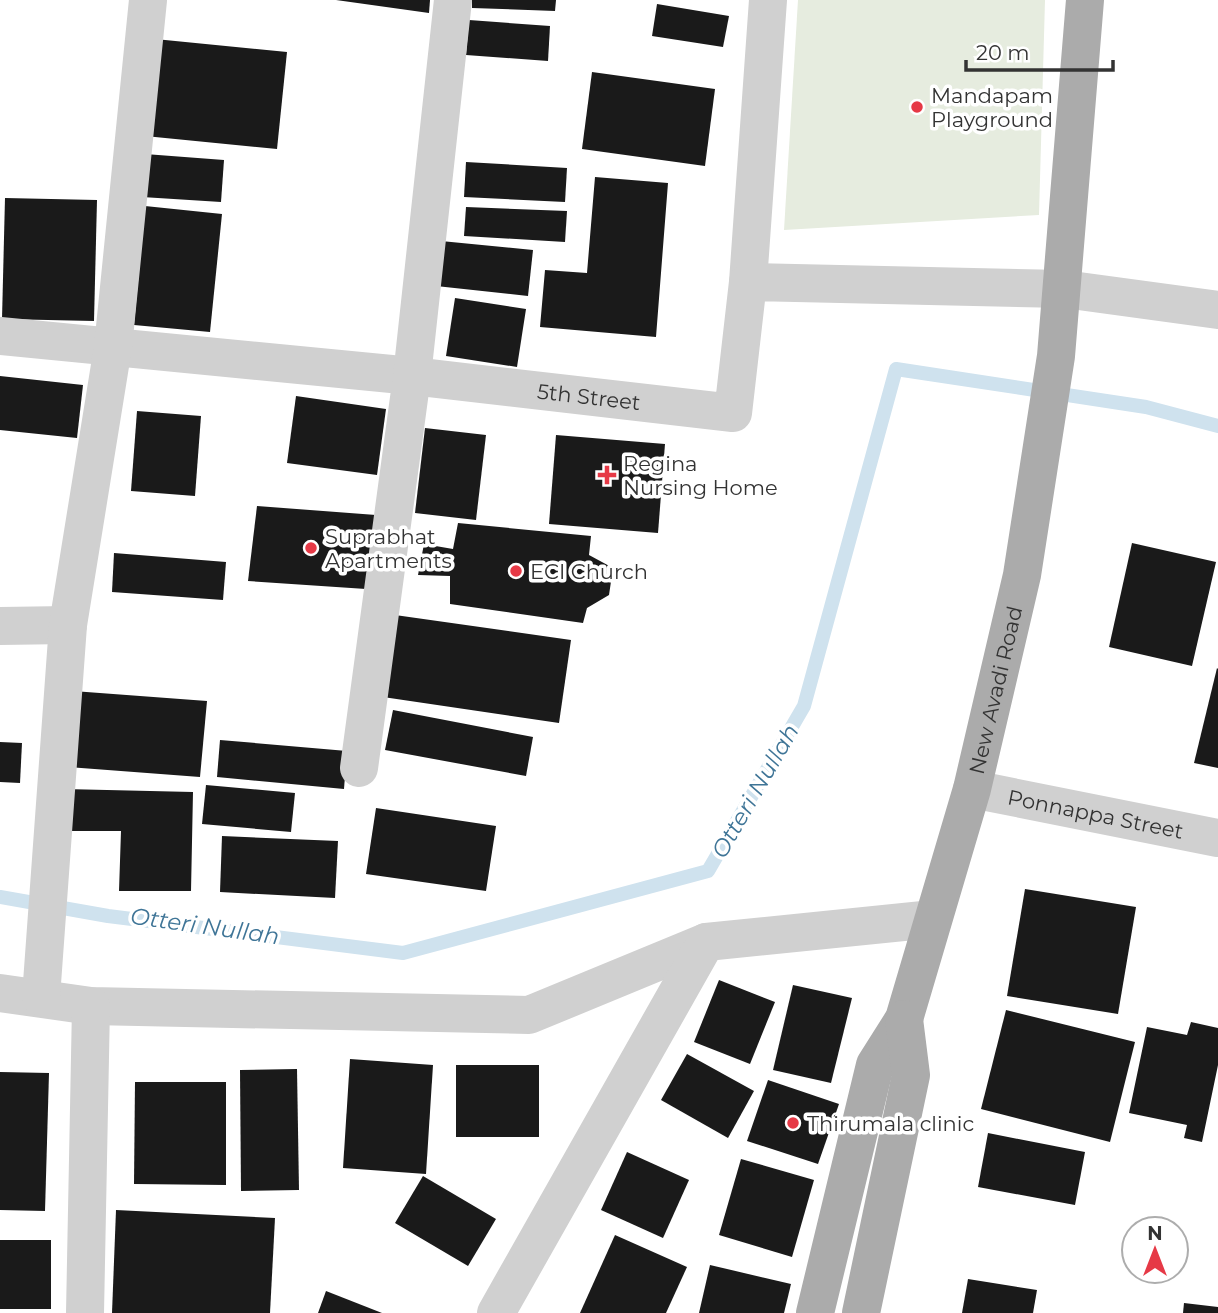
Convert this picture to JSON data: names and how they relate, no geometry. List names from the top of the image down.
{
  "streets": {
    "main road": ["New Avadi Road"],
    "street": ["5th Street", "Ponnappa Street"]
  },
  "crossings": [
    ["New Avadi Road", "Ponnappa Street"]
  ],
  "water": ["Otteri Nullah"],
  "places": {
    "other": [
      "Mandapam Playground",
      "Suprabhat Apartments",
      "ECI Church",
      "Thirumala clinic"
    ],
    "health": ["Regina Nursing Home"]
  },
  "scale_bar": "20 m",
  "north": "top"
}
